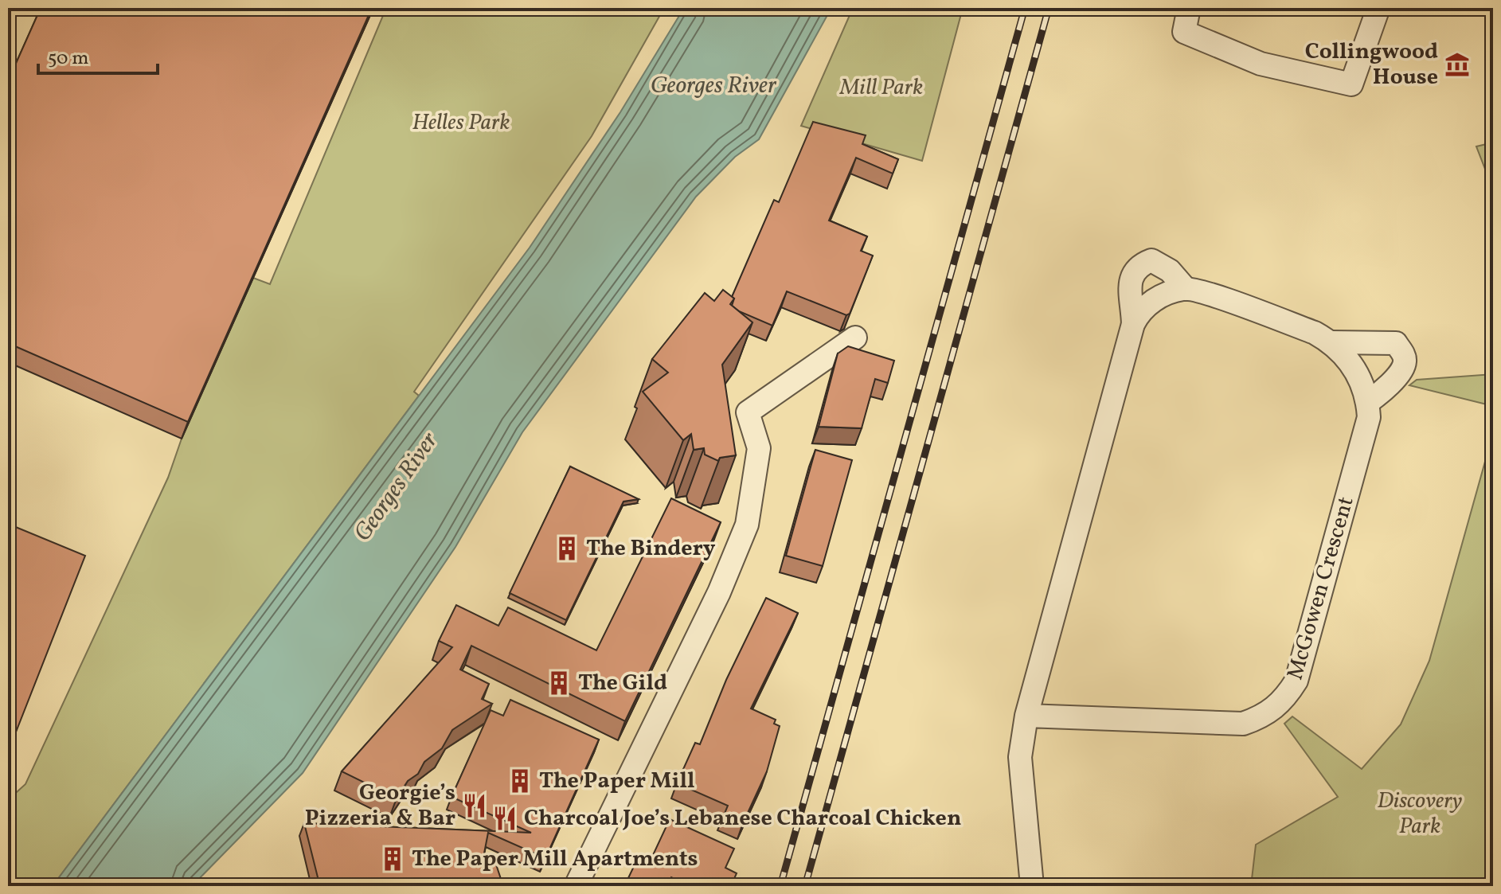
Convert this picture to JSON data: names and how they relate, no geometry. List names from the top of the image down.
{
  "streets": {
    "street": ["McGowen Crescent"]
  },
  "water": ["Georges River"],
  "parks": ["Mill Park", "Helles Park", "Discovery Park"],
  "places": {
    "museum": ["Collingwood House"],
    "building": [
      "The Bindery",
      "The Gild",
      "The Paper Mill",
      "The Paper Mill Apartments"
    ],
    "restaurant": ["Georgie’s Pizzeria & Bar", "Charcoal Joe’s Lebanese Charcoal Chicken"]
  },
  "scale_bar": "50 m"
}
